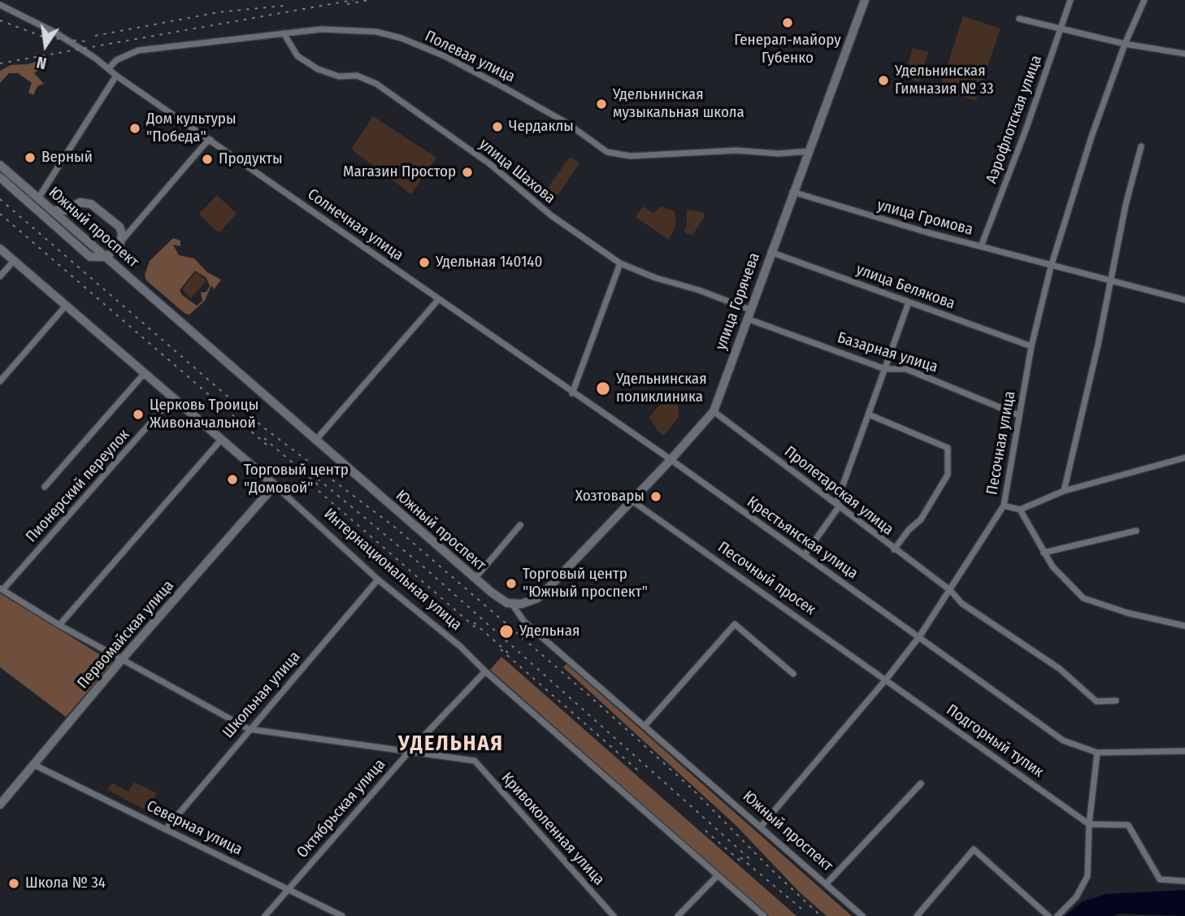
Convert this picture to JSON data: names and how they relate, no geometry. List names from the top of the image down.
{
  "streets": {
    "main road": [
      "Южный проспект",
      "улица Горячева",
      "Интернациональная улица",
      "Первомайская улица"
    ],
    "street": [
      "Полевая улица",
      "Аэрофлотская улица",
      "улица Шахова",
      "улица Громова",
      "Солнечная улица",
      "улица Белякова",
      "Базарная улица",
      "Песочная улица",
      "Пионерский переулок",
      "Пролетарская улица",
      "Крестьянская улица",
      "Песочный просек",
      "Школьная улица",
      "Подгорный тупик",
      "Октябрьская улица",
      "Северная улица",
      "Кривоколенная улица"
    ]
  },
  "crossings": [
    ["Полевая улица", "улица Шахова"],
    ["Полевая улица", "Солнечная улица"],
    ["Полевая улица", "улица Горячева"],
    ["Аэрофлотская улица", "улица Громова"],
    ["улица Шахова", "улица Горячева"],
    ["улица Громова", "улица Горячева"],
    ["улица Громова", "Песочная улица"],
    ["Солнечная улица", "улица Горячева"],
    ["Солнечная улица", "Крестьянская улица"],
    ["Южный проспект", "улица Горячева"],
    ["Южный проспект", "Песочная улица"],
    ["улица Белякова", "улица Горячева"],
    ["улица Белякова", "Песочная улица"],
    ["улица Горячева", "Базарная улица"],
    ["улица Горячева", "Пролетарская улица"],
    ["улица Горячева", "Крестьянская улица"],
    ["улица Горячева", "Песочный просек"],
    ["Базарная улица", "Песочная улица"],
    ["Песочная улица", "Пролетарская улица"],
    ["Песочная улица", "Крестьянская улица"],
    ["Песочная улица", "Песочный просек"],
    ["Песочная улица", "Подгорный тупик"],
    ["Пионерский переулок", "Интернациональная улица"],
    ["Пионерский переулок", "Кривоколенная улица"],
    ["Интернациональная улица", "Первомайская улица"],
    ["Интернациональная улица", "Школьная улица"],
    ["Интернациональная улица", "Октябрьская улица"],
    ["Песочный просек", "Подгорный тупик"],
    ["Первомайская улица", "Северная улица"],
    ["Первомайская улица", "Кривоколенная улица"],
    ["Школьная улица", "Северная улица"],
    ["Школьная улица", "Кривоколенная улица"],
    ["Октябрьская улица", "Северная улица"],
    ["Октябрьская улица", "Кривоколенная улица"]
  ],
  "districts": ["УДЕЛЬНАЯ"],
  "places": [
    "Генерал-майору Губенко",
    "Удельнинская Гимназия № 33",
    "Удельнинская музыкальная школа",
    "Чердаклы",
    "Дом культуры \"Победа\"",
    "Верный",
    "Продукты",
    "Магазин Простор",
    "Удельная 140140",
    "Удельнинская поликлиника",
    "Церковь Троицы Живоначальной",
    "Торговый центр \"Домовой\"",
    "Хозтовары",
    "Торговый центр \"Южный проспект\"",
    "Удельная",
    "Школа № 34"
  ],
  "north": "bottom"
}
